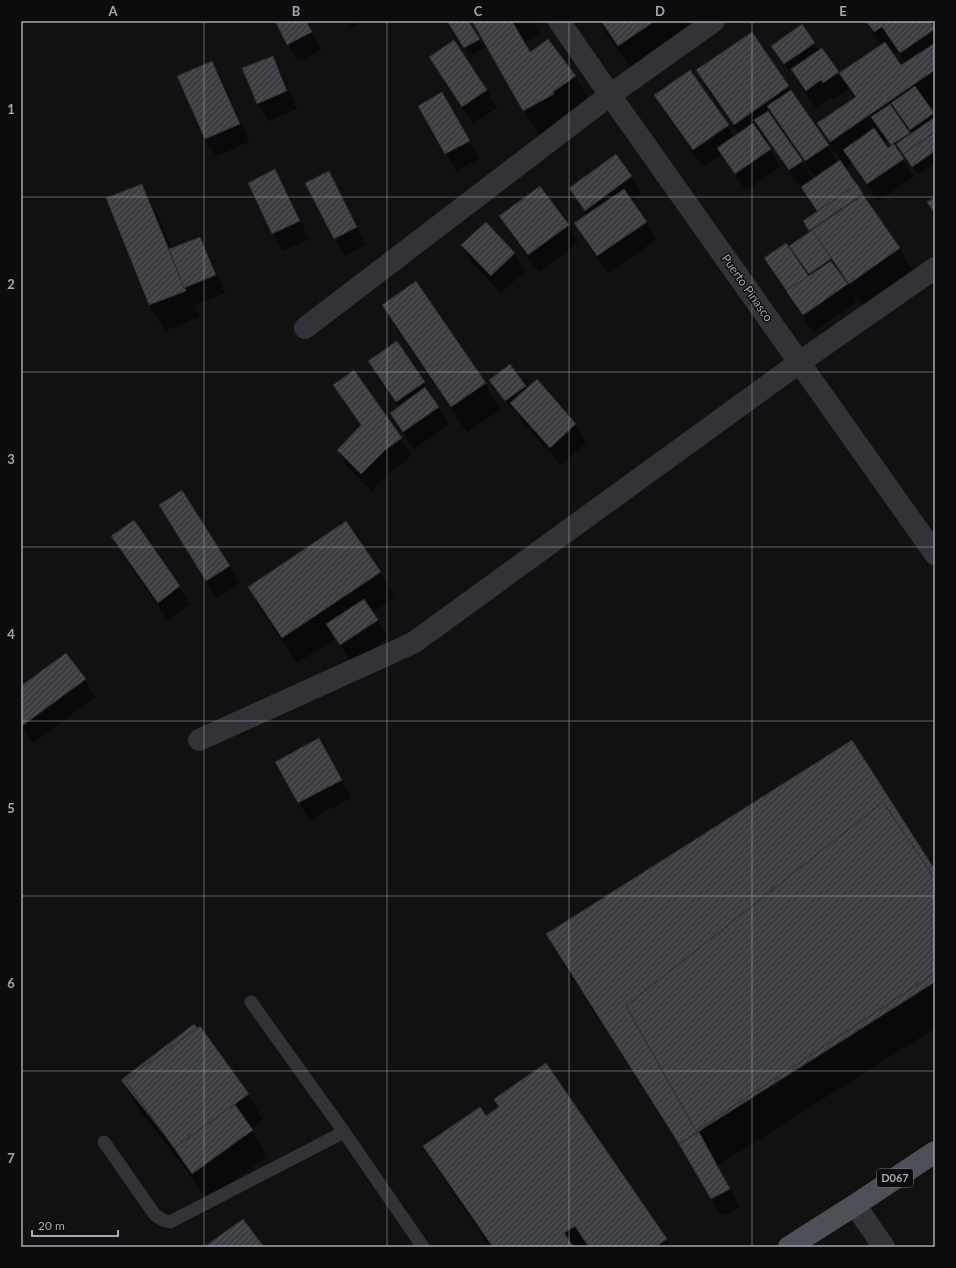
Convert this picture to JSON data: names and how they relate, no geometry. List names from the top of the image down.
{
  "streets": {
    "main road": ["D067"],
    "street": ["Puerto Pinasco"]
  },
  "scale_bar": "20 m",
  "grid": {
    "columns": [
      "A",
      "B",
      "C",
      "D",
      "E"
    ],
    "rows": [
      "1",
      "2",
      "3",
      "4",
      "5",
      "6",
      "7"
    ]
  }
}
